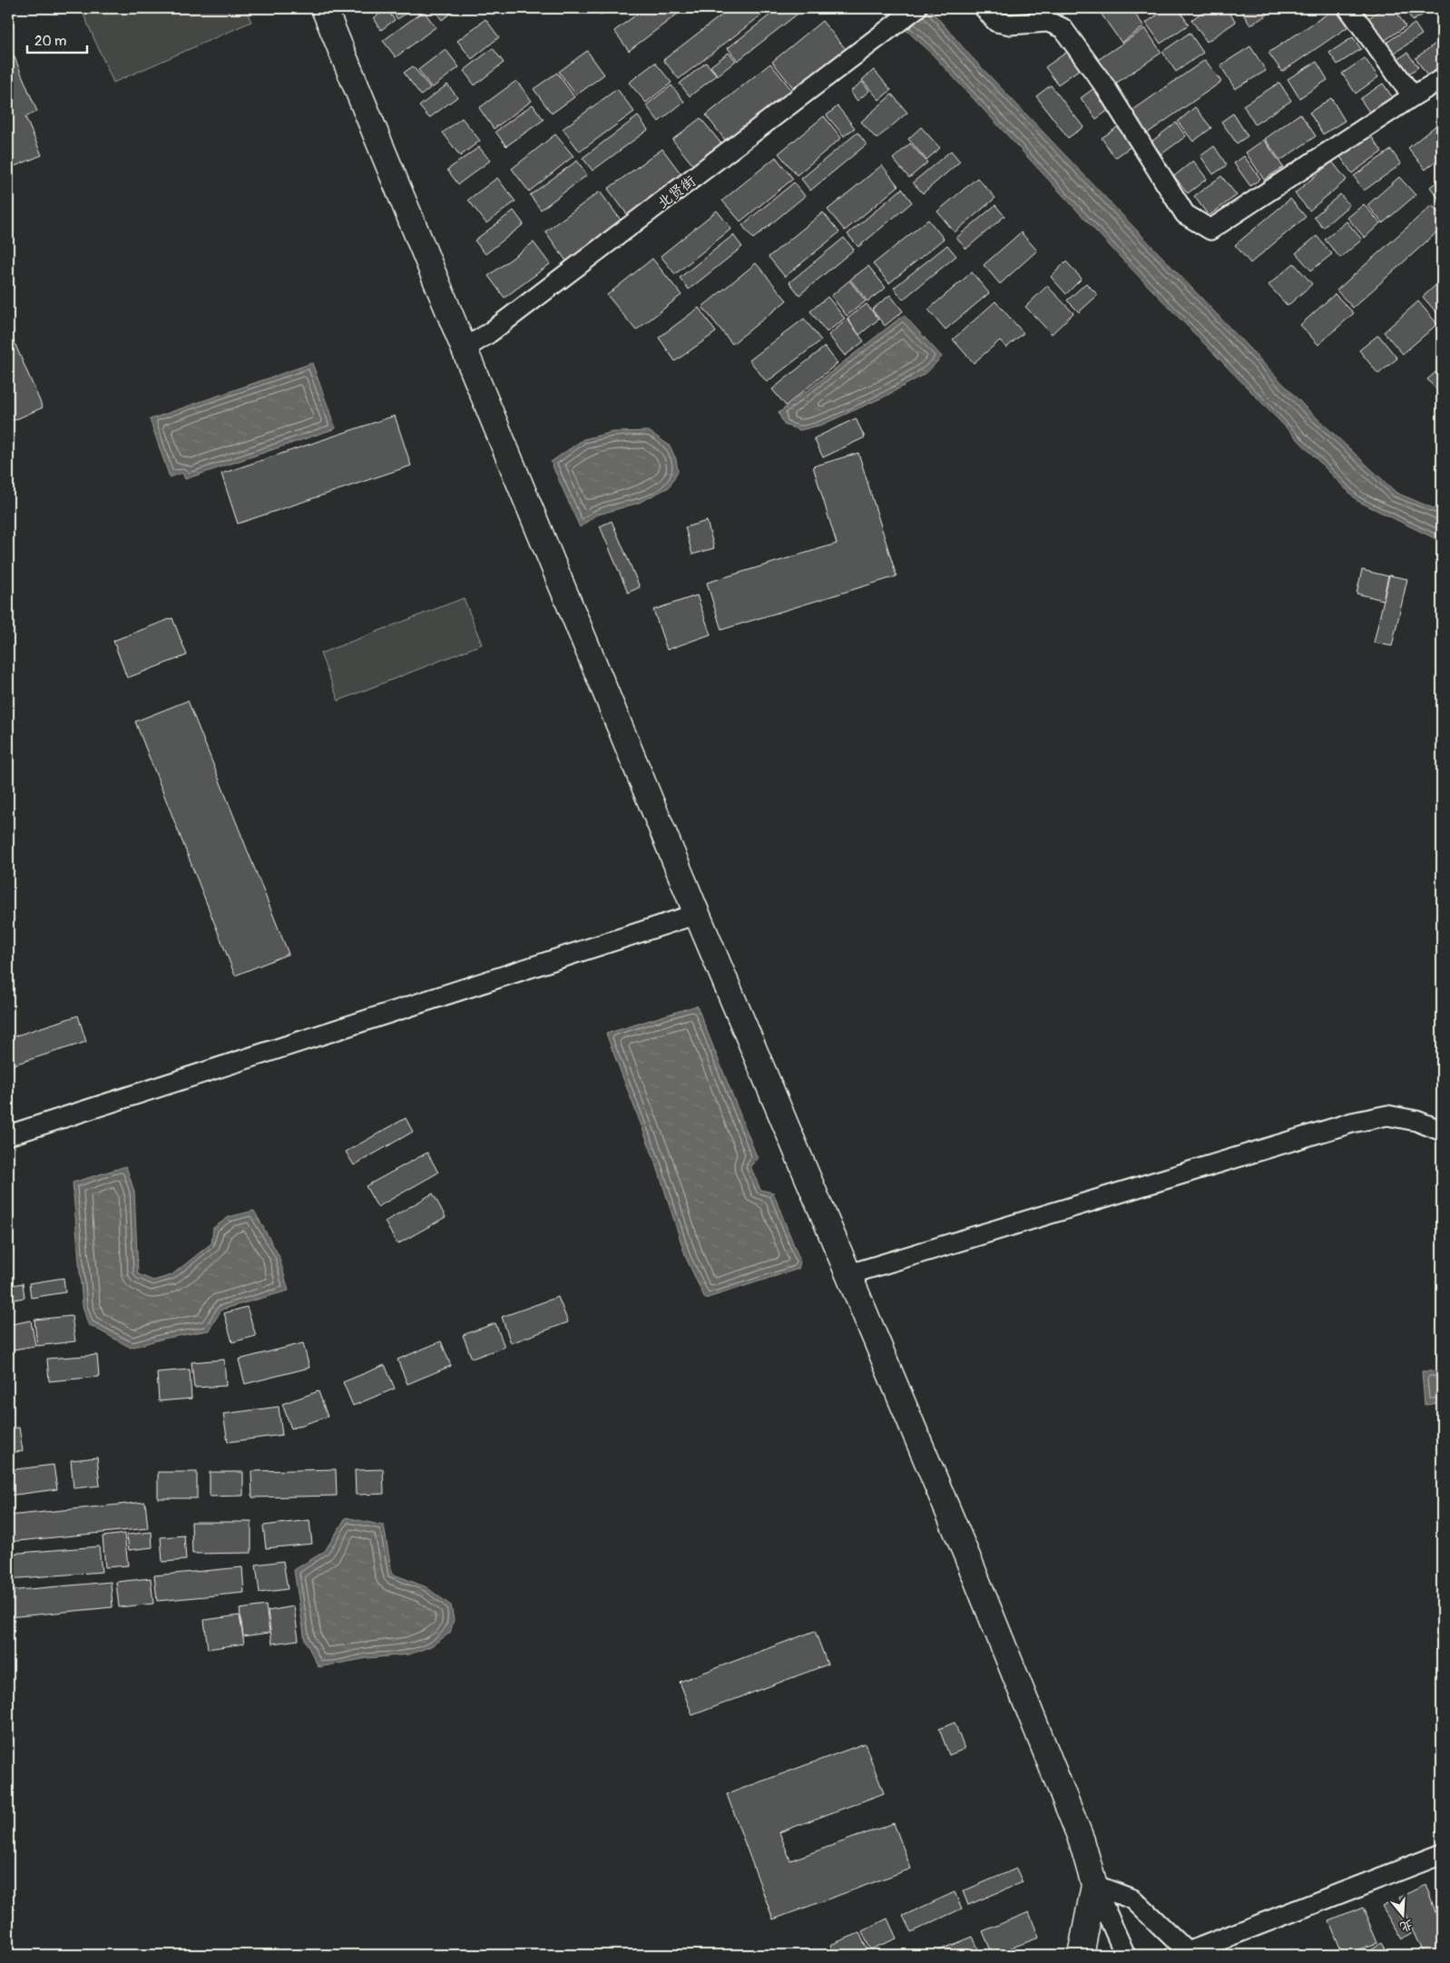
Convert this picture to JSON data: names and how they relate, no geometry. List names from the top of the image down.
{
  "streets": {
    "street": ["北贤街"]
  },
  "scale_bar": "20 m",
  "north": "bottom"
}
